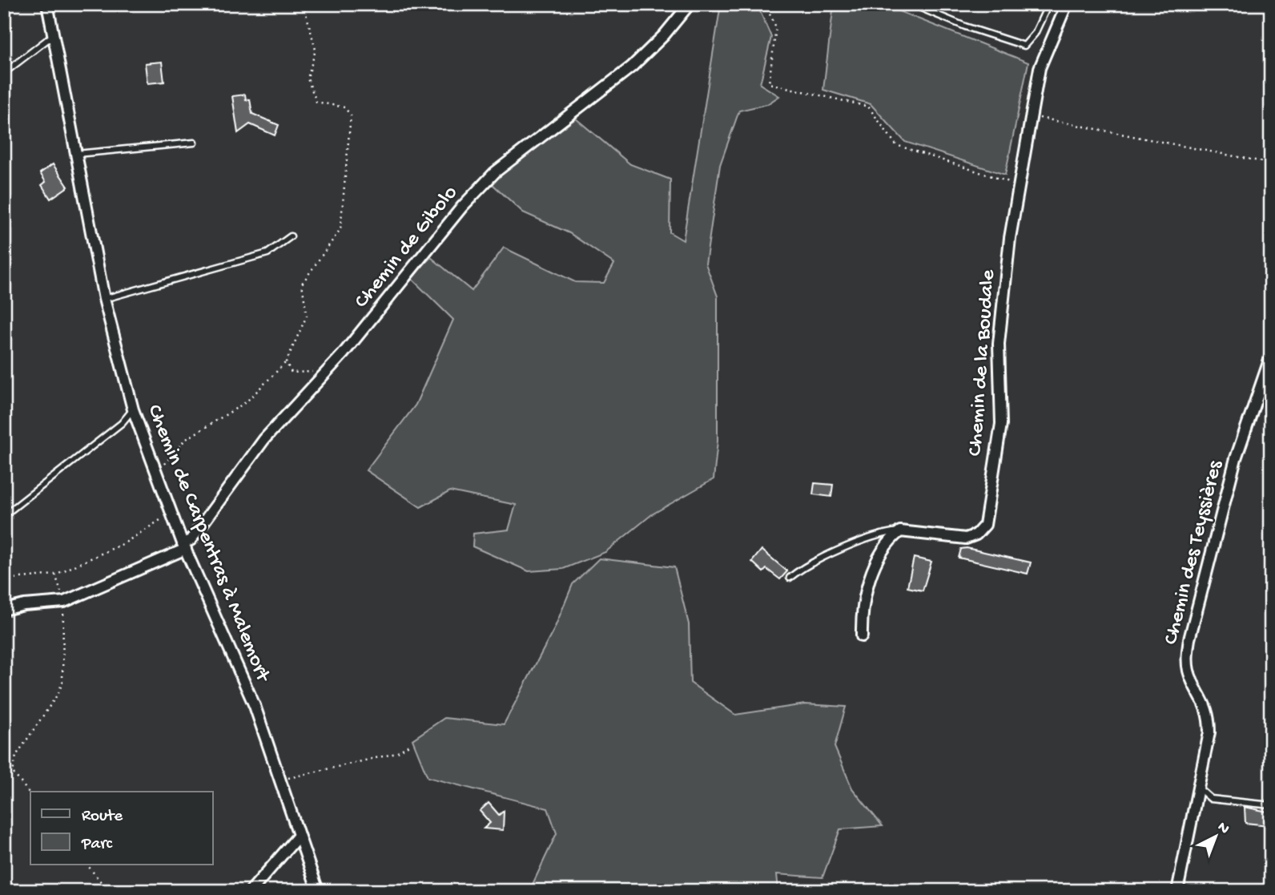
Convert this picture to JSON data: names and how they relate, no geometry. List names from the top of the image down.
{
  "streets": {
    "street": [
      "Chemin de Gibolo",
      "Chemin de la Boudale",
      "Chemin de Carpentras à Malemort",
      "Chemin des Teyssières"
    ]
  },
  "crossings": [
    ["Chemin de Gibolo", "Chemin de Carpentras à Malemort"]
  ],
  "legend": ["Route", "Parc"],
  "north": "top right"
}
